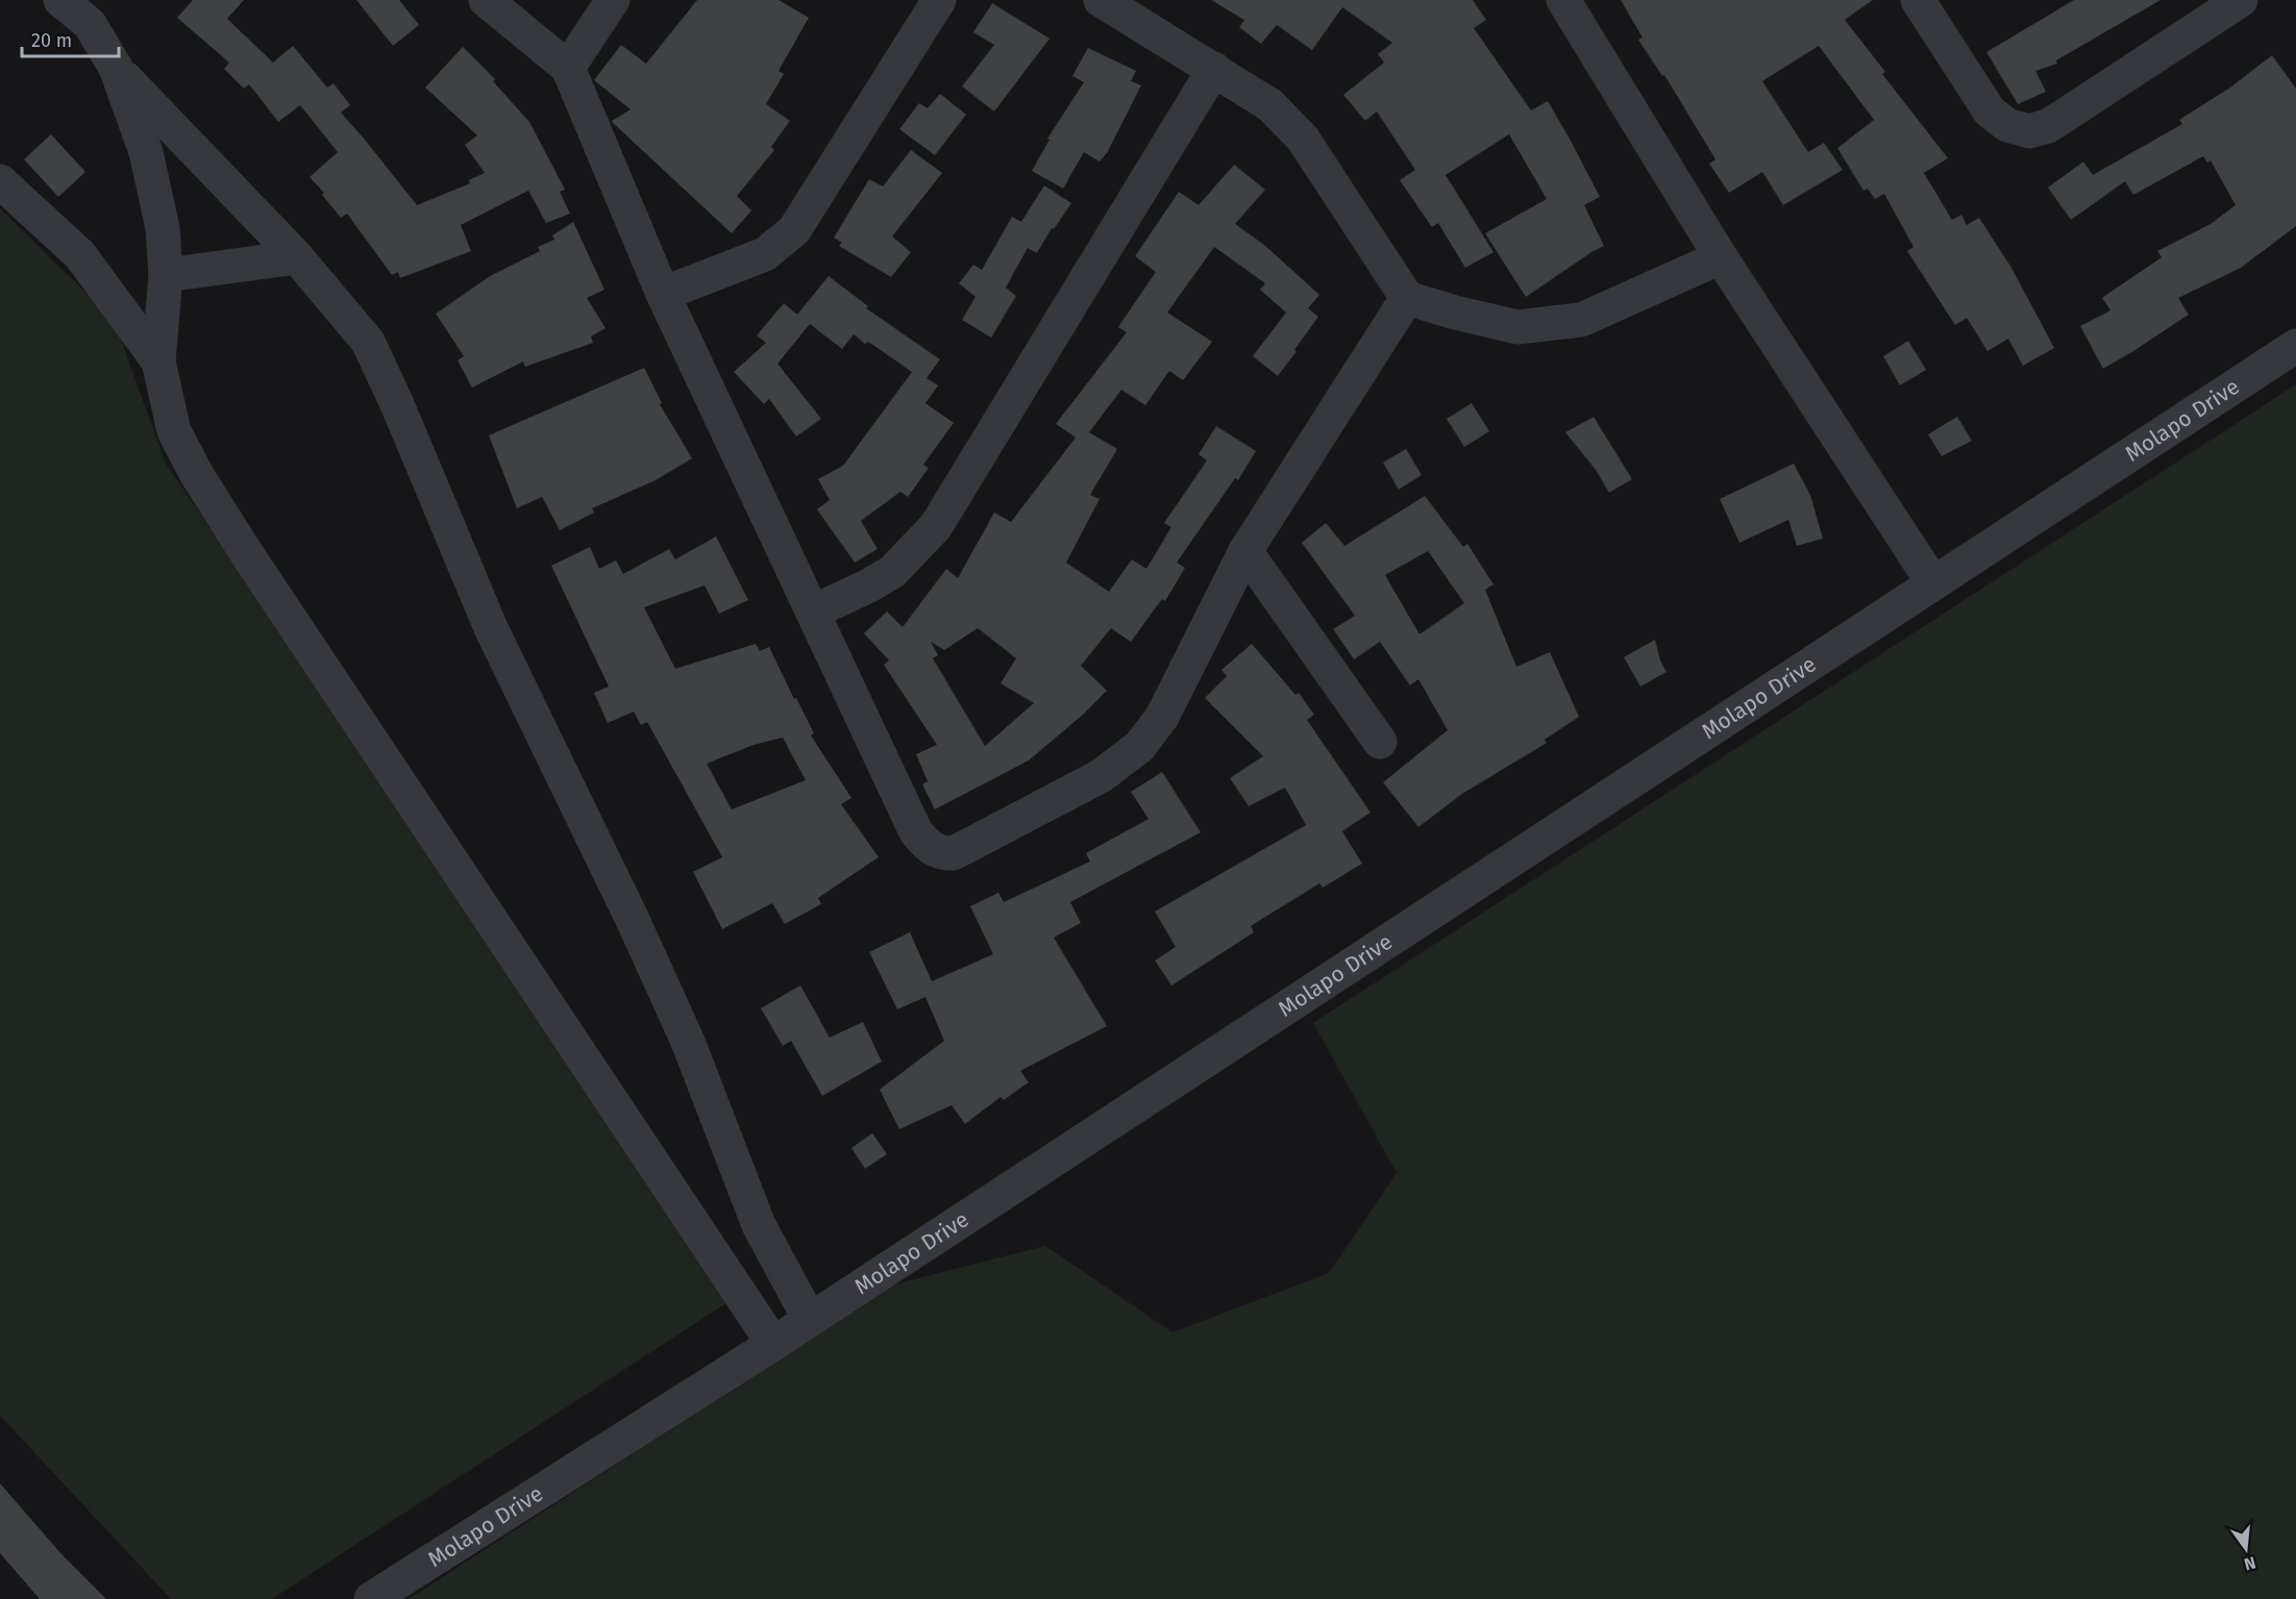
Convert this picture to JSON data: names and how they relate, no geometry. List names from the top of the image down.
{
  "streets": {
    "street": ["Molapo Drive"]
  },
  "scale_bar": "20 m",
  "north": "bottom"
}
